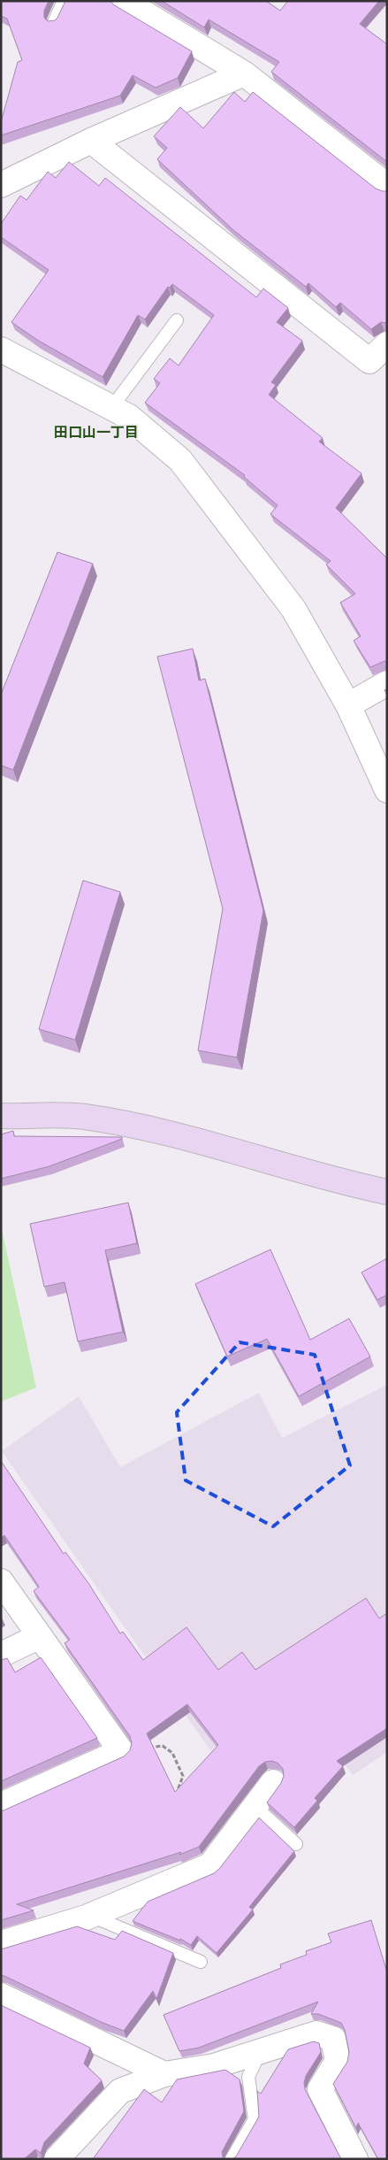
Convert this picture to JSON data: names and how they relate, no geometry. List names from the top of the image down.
{
  "districts": ["田口山一丁目"]
}
